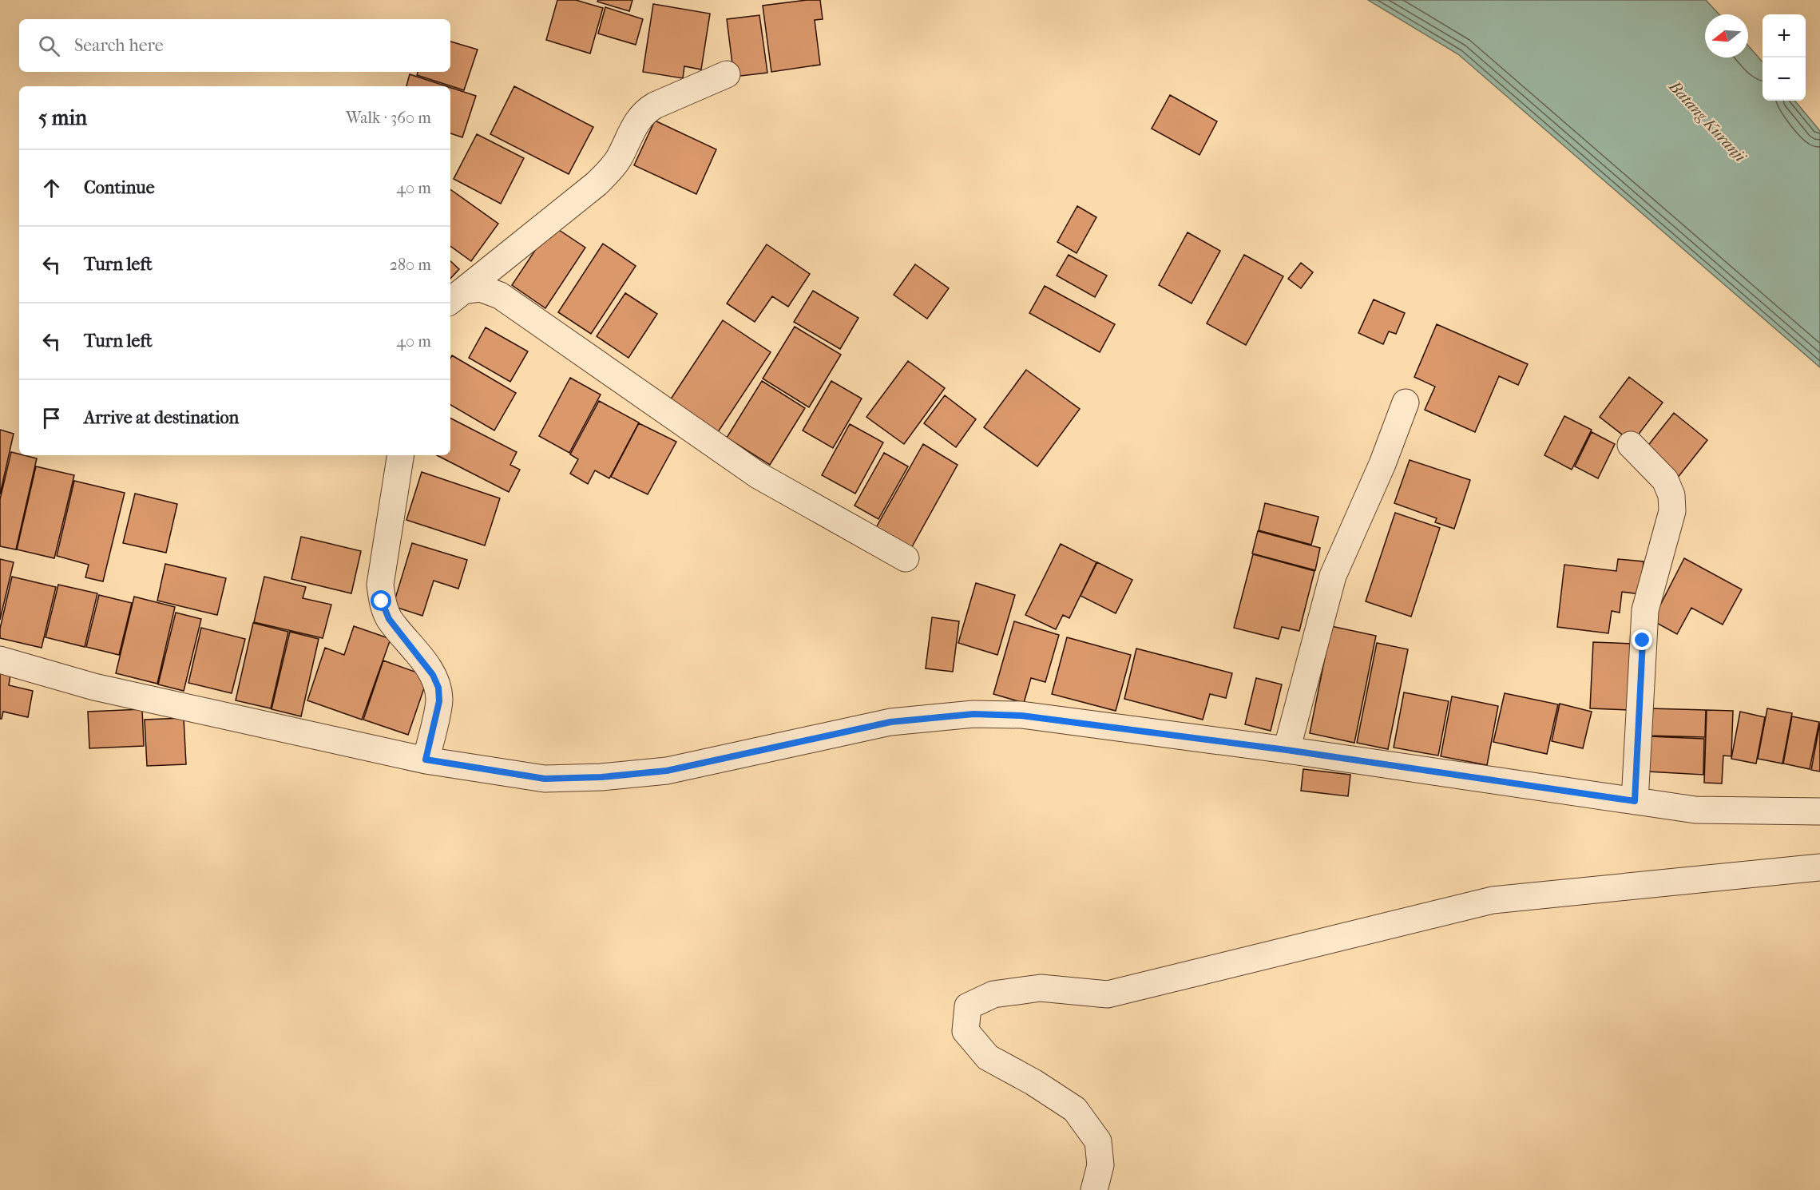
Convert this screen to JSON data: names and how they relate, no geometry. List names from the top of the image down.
{
  "water": ["Batang Kuranji"],
  "north": "left",
  "page": {
    "map_buttons": ["+", "−"],
    "search": "Search here",
    "heading": ["5 min", "Walk · 360 m"],
    "list": [
      ["Continue", "40 m"],
      ["Turn left", "280 m"],
      ["Turn left", "40 m"],
      "Arrive at destination"
    ]
  }
}
